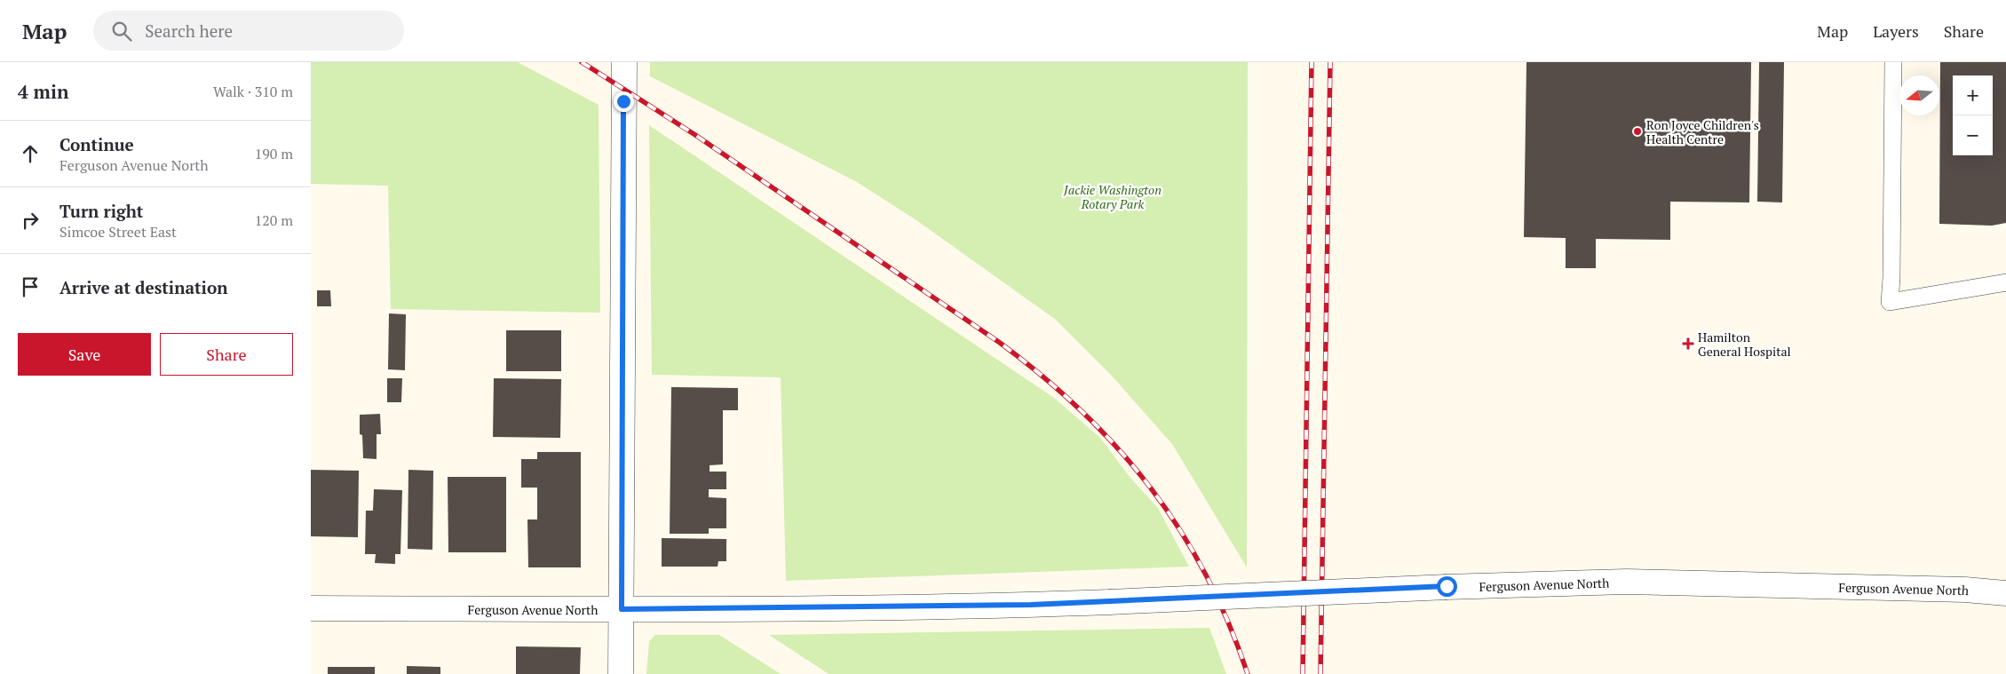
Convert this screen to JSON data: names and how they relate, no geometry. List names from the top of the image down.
{
  "streets": {
    "street": ["Ferguson Avenue North"]
  },
  "parks": ["Jackie Washington Rotary Park"],
  "places": {
    "other": ["Ron Joyce Children's Health Centre"],
    "health": ["Hamilton General Hospital"]
  },
  "north": "left",
  "page": {
    "header": "Map",
    "search": "Search here",
    "nav": ["Map", "Layers", "Share"],
    "heading": ["4 min", "Walk · 310 m"],
    "map_buttons": ["+", "−"],
    "list": [
      ["Continue", "Ferguson Avenue North", "190 m"],
      ["Turn right", "Simcoe Street East", "120 m"],
      "Arrive at destination"
    ],
    "buttons": ["Save", "Share"]
  }
}
